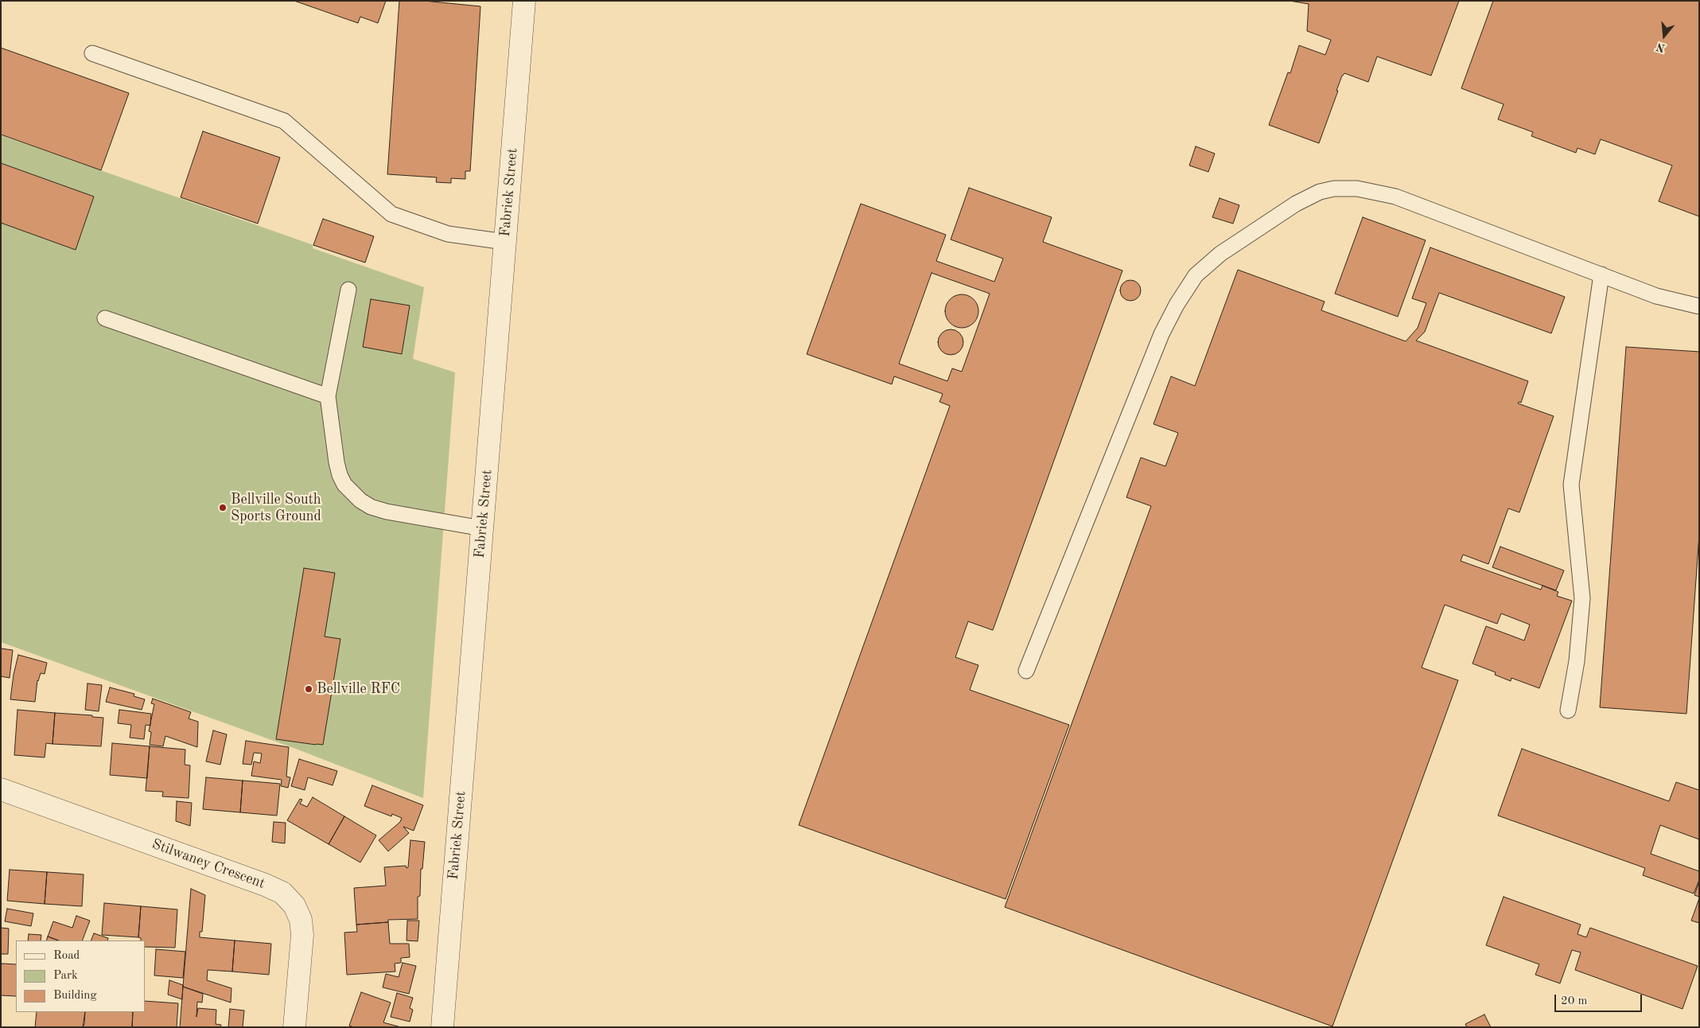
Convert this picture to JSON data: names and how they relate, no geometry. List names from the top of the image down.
{
  "streets": {
    "street": ["Fabriek Street", "Stilwaney Crescent"]
  },
  "places": ["Bellville South Sports Ground", "Bellville RFC"],
  "legend": ["Road", "Park", "Building"],
  "scale_bar": "20 m",
  "north": "bottom"
}
